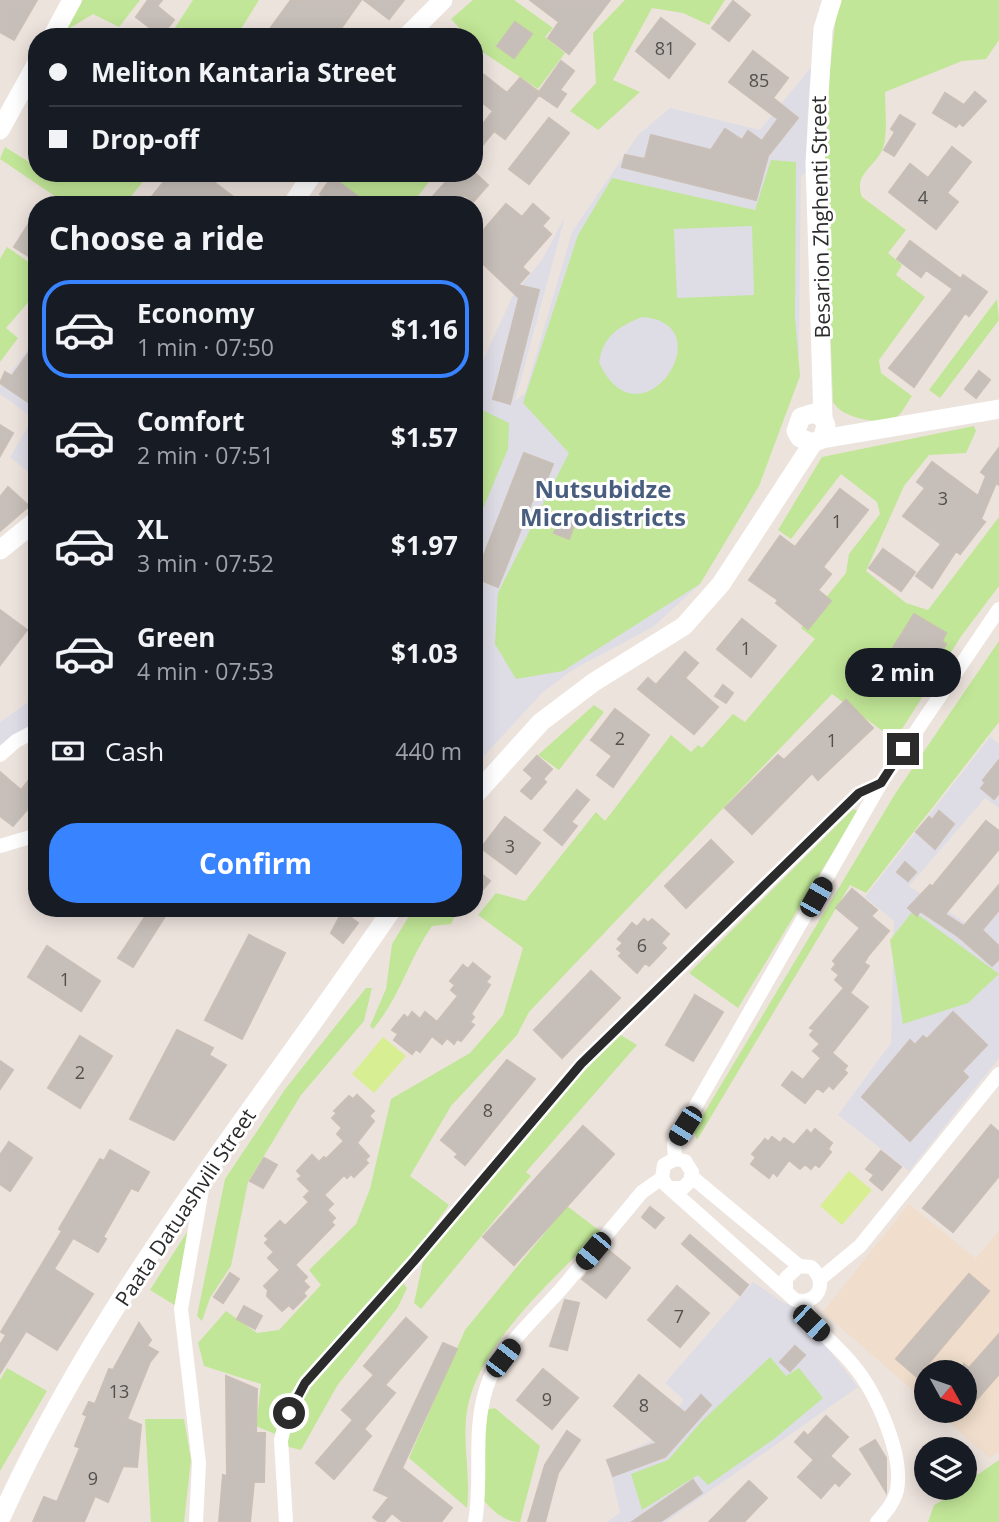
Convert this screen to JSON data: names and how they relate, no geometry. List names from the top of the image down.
{
  "streets": {
    "main road": ["Besarion Zhghenti Street", "Paata Datuashvili Street"]
  },
  "districts": ["Nutsubidze Microdistricts"],
  "house_numbers": [
    "81",
    "85",
    "4",
    "3",
    "1",
    "1",
    "2",
    "1",
    "3",
    "6",
    "1",
    "2",
    "8",
    "7",
    "13",
    "9",
    "8",
    "9"
  ],
  "north": "bottom right",
  "page": {
    "banner": ["Meliton Kantaria Street", "Drop-off"],
    "heading": "Choose a ride",
    "list": [
      {
        "name": "Economy",
        "note": "1 min · 07:50",
        "value": "$1.16"
      },
      {
        "name": "Comfort",
        "note": "2 min · 07:51",
        "value": "$1.57"
      },
      {
        "name": "XL",
        "note": "3 min · 07:52",
        "value": "$1.97"
      },
      {
        "name": "Green",
        "note": "4 min · 07:53",
        "value": "$1.03"
      }
    ],
    "bubble": "2 min",
    "pay": ["Cash", "440 m"],
    "buttons": "Confirm"
  }
}
